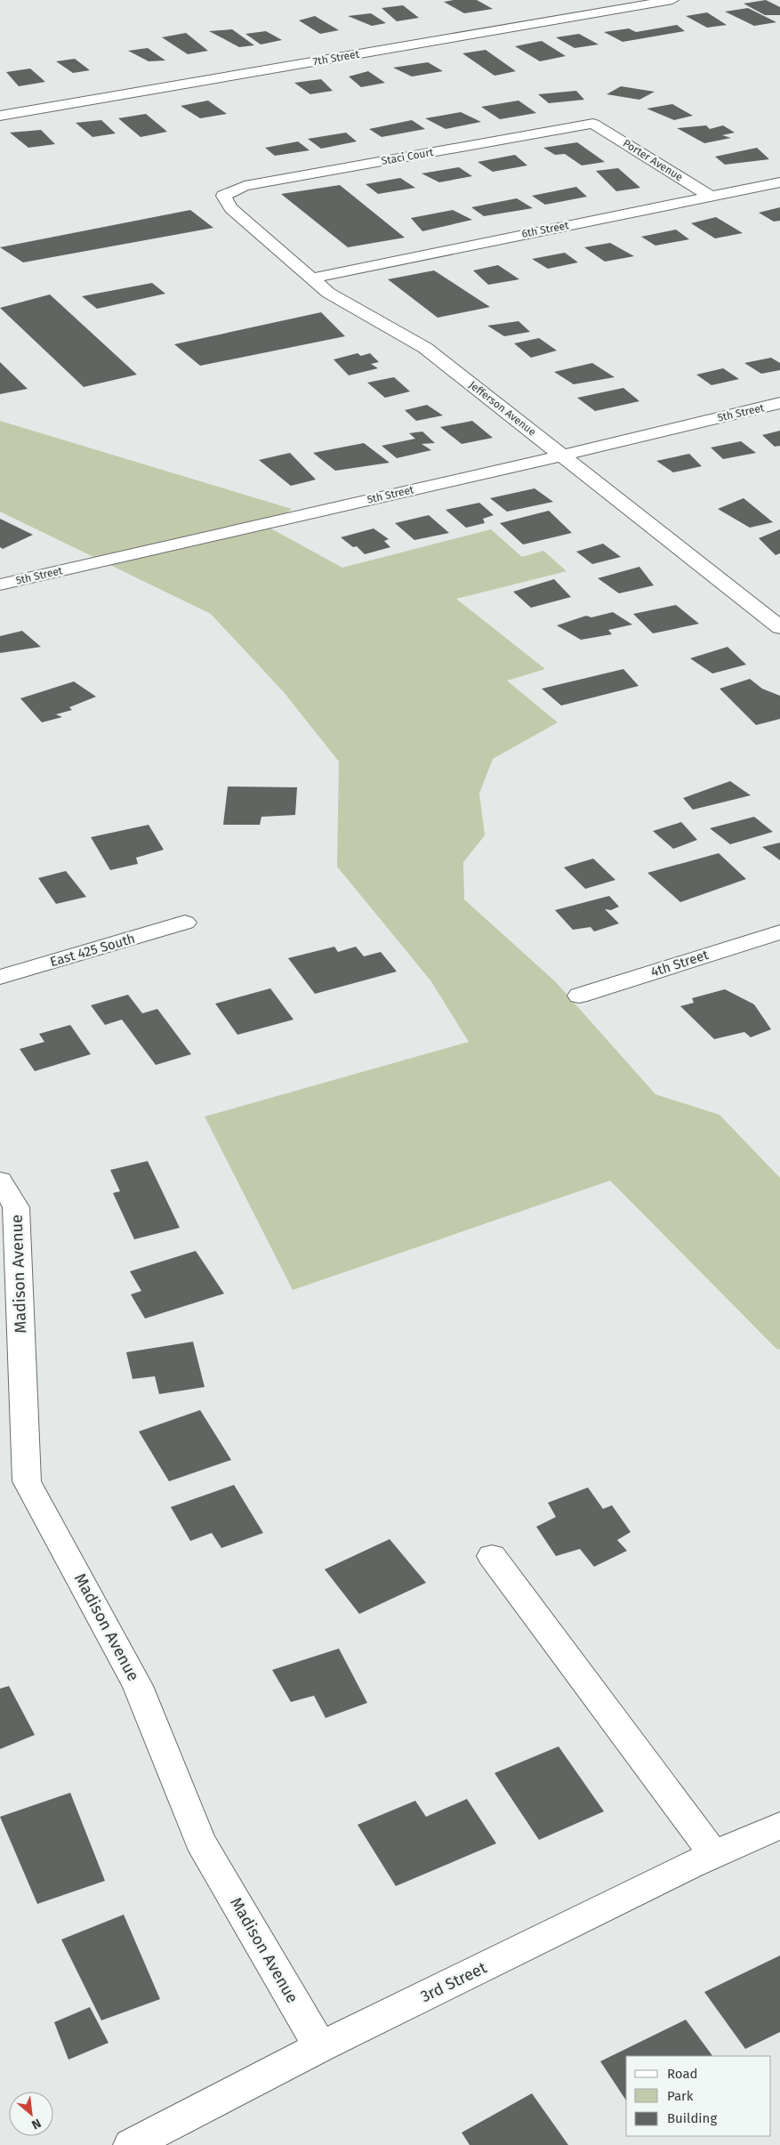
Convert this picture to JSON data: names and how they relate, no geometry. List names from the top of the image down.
{
  "streets": {
    "street": [
      "7th Street",
      "Staci Court",
      "Porter Avenue",
      "6th Street",
      "Jefferson Avenue",
      "5th Street",
      "East 425 South",
      "4th Street",
      "Madison Avenue",
      "3rd Street"
    ]
  },
  "crossings": [
    ["Staci Court", "Porter Avenue"],
    ["Staci Court", "Jefferson Avenue"],
    ["Porter Avenue", "6th Street"],
    ["6th Street", "Jefferson Avenue"],
    ["Jefferson Avenue", "5th Street"],
    ["Madison Avenue", "3rd Street"]
  ],
  "legend": ["Road", "Park", "Building"],
  "north": "bottom right"
}
